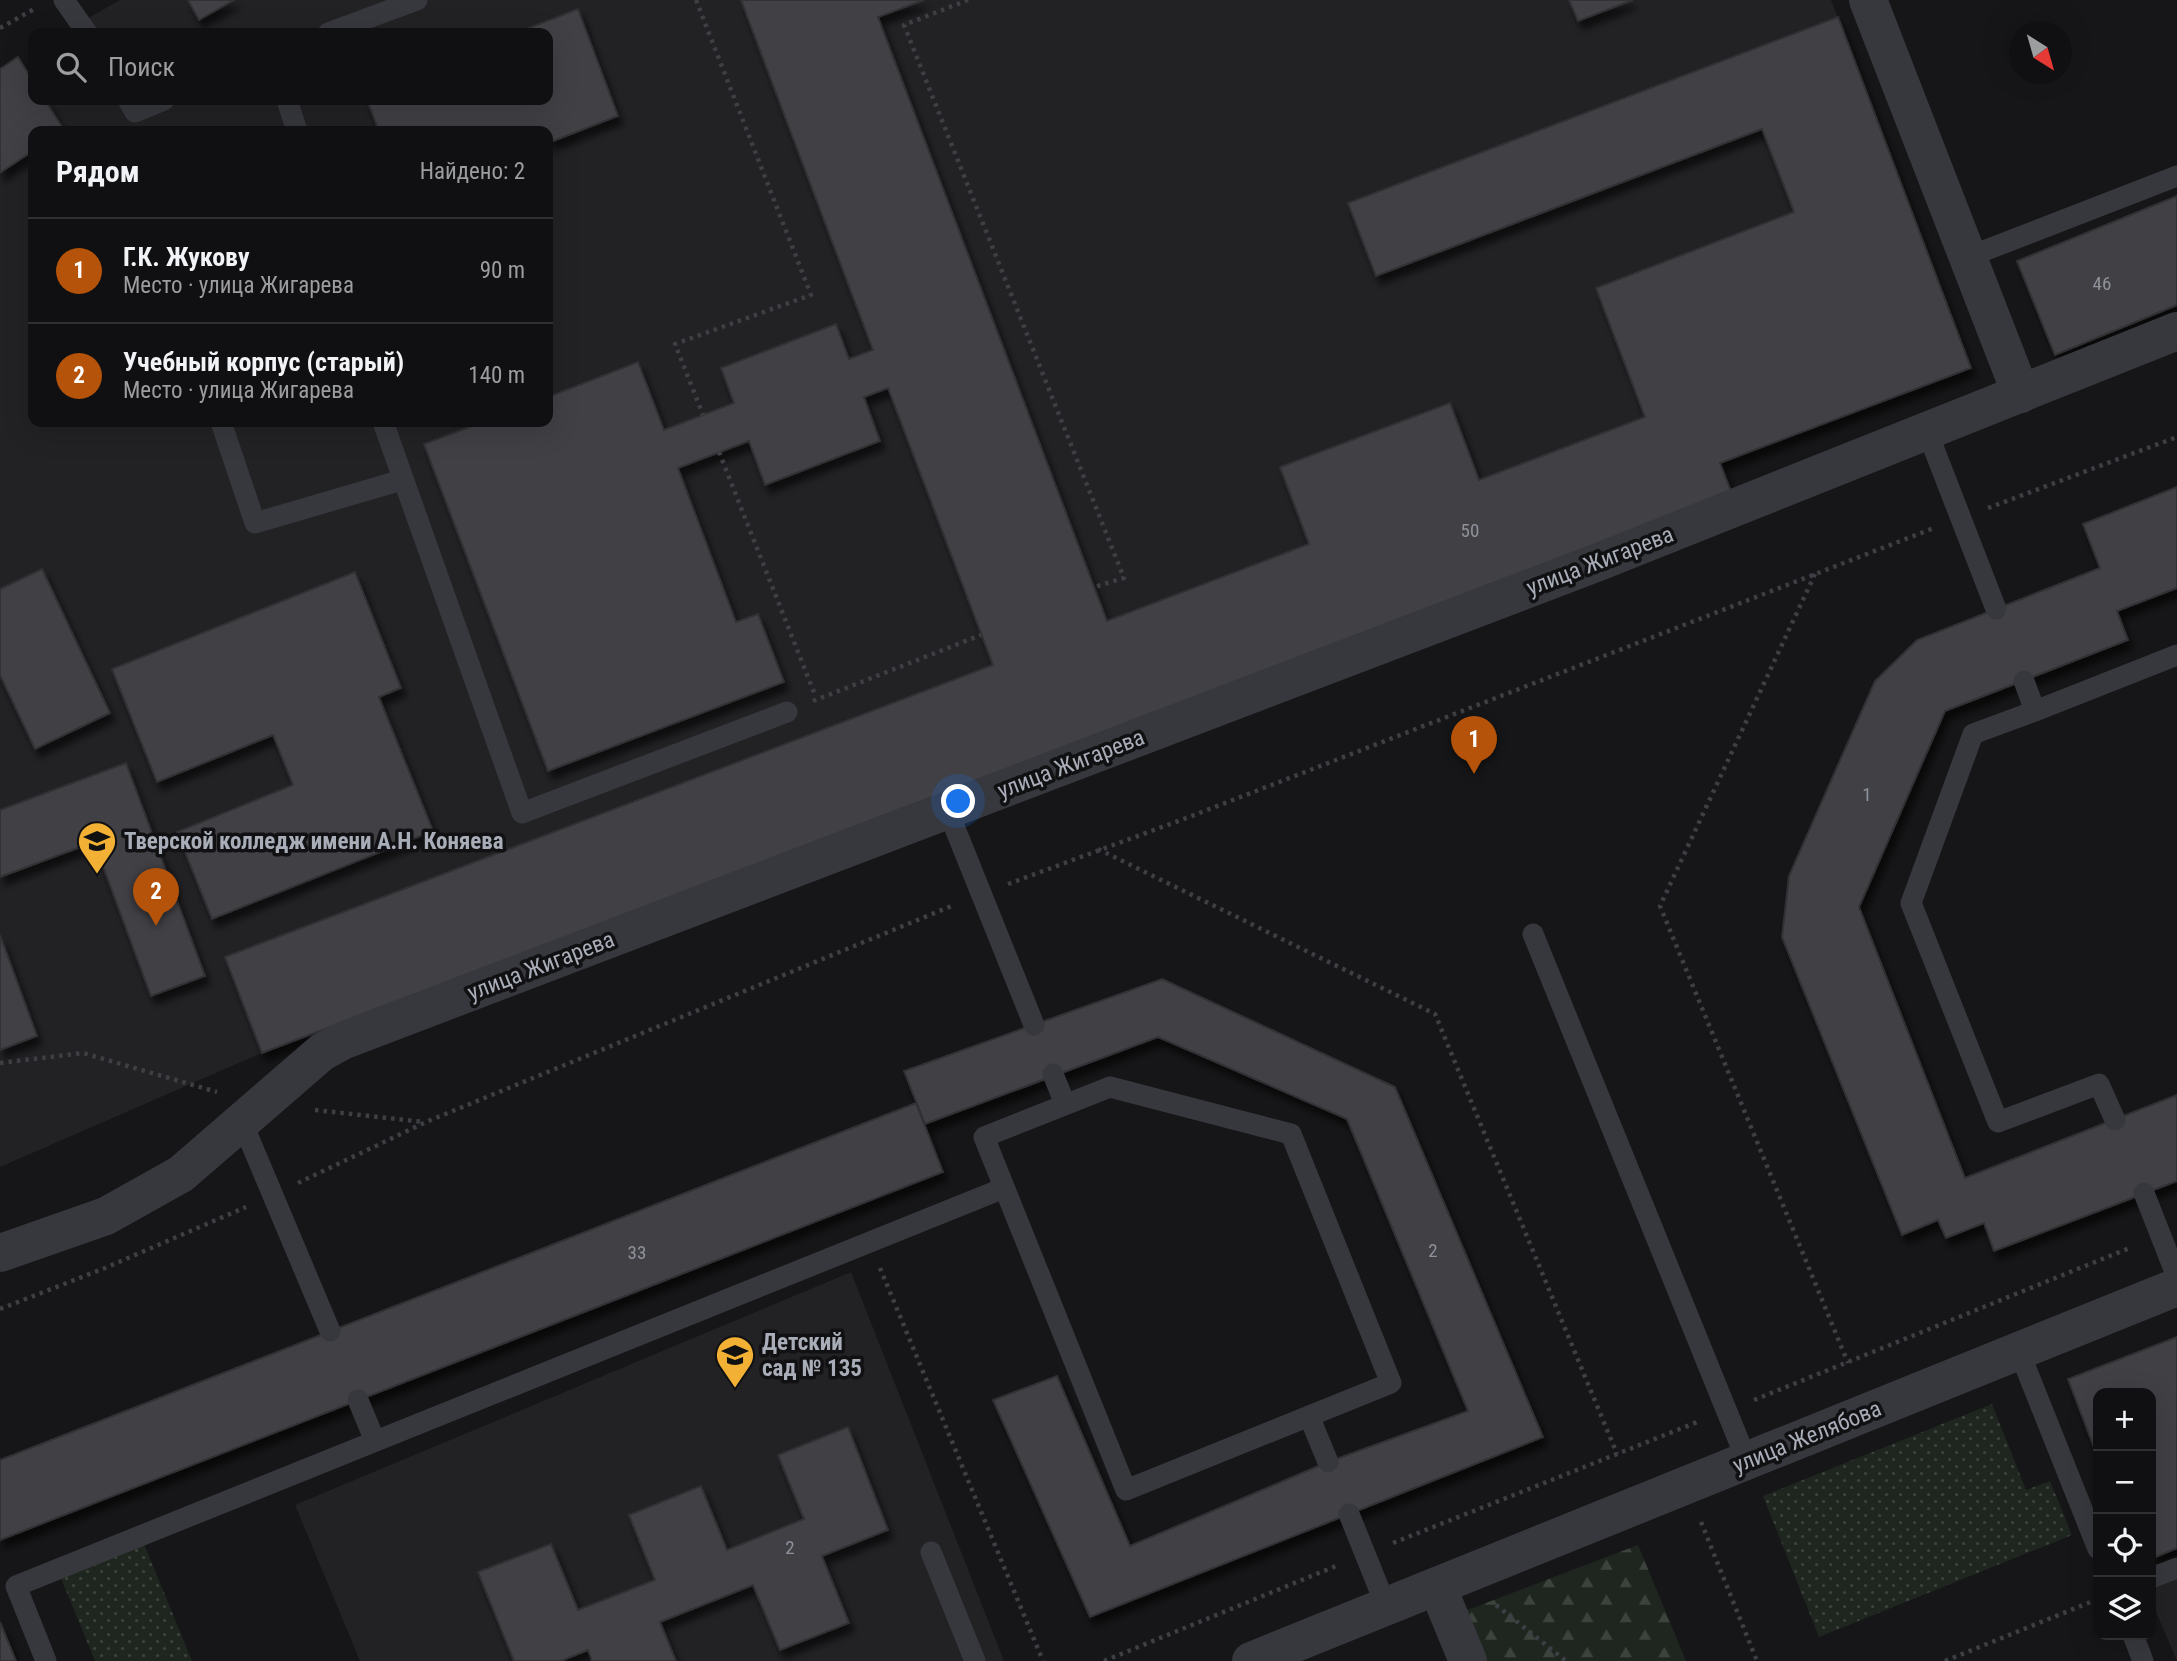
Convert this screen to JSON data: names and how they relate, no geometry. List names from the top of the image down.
{
  "streets": {
    "street": ["улица Жигарева", "улица Желябова"]
  },
  "places": {
    "school or university": ["Тверской колледж имени А.Н. Коняева", "Детский сад № 135"]
  },
  "house_numbers": [
    "46",
    "50",
    "1",
    "2",
    "33",
    "2"
  ],
  "north": "bottom right",
  "page": {
    "search": "Поиск",
    "heading": ["Рядом", "Найдено: 2"],
    "list": [
      {
        "mark": "1",
        "name": "Г.К. Жукову",
        "note": "Место · улица Жигарева",
        "value": "90 m"
      },
      {
        "mark": "2",
        "name": "Учебный корпус (старый)",
        "note": "Место · улица Жигарева",
        "value": "140 m"
      }
    ],
    "pins": ["1", "2"],
    "map_buttons": ["+", "−"]
  }
}
